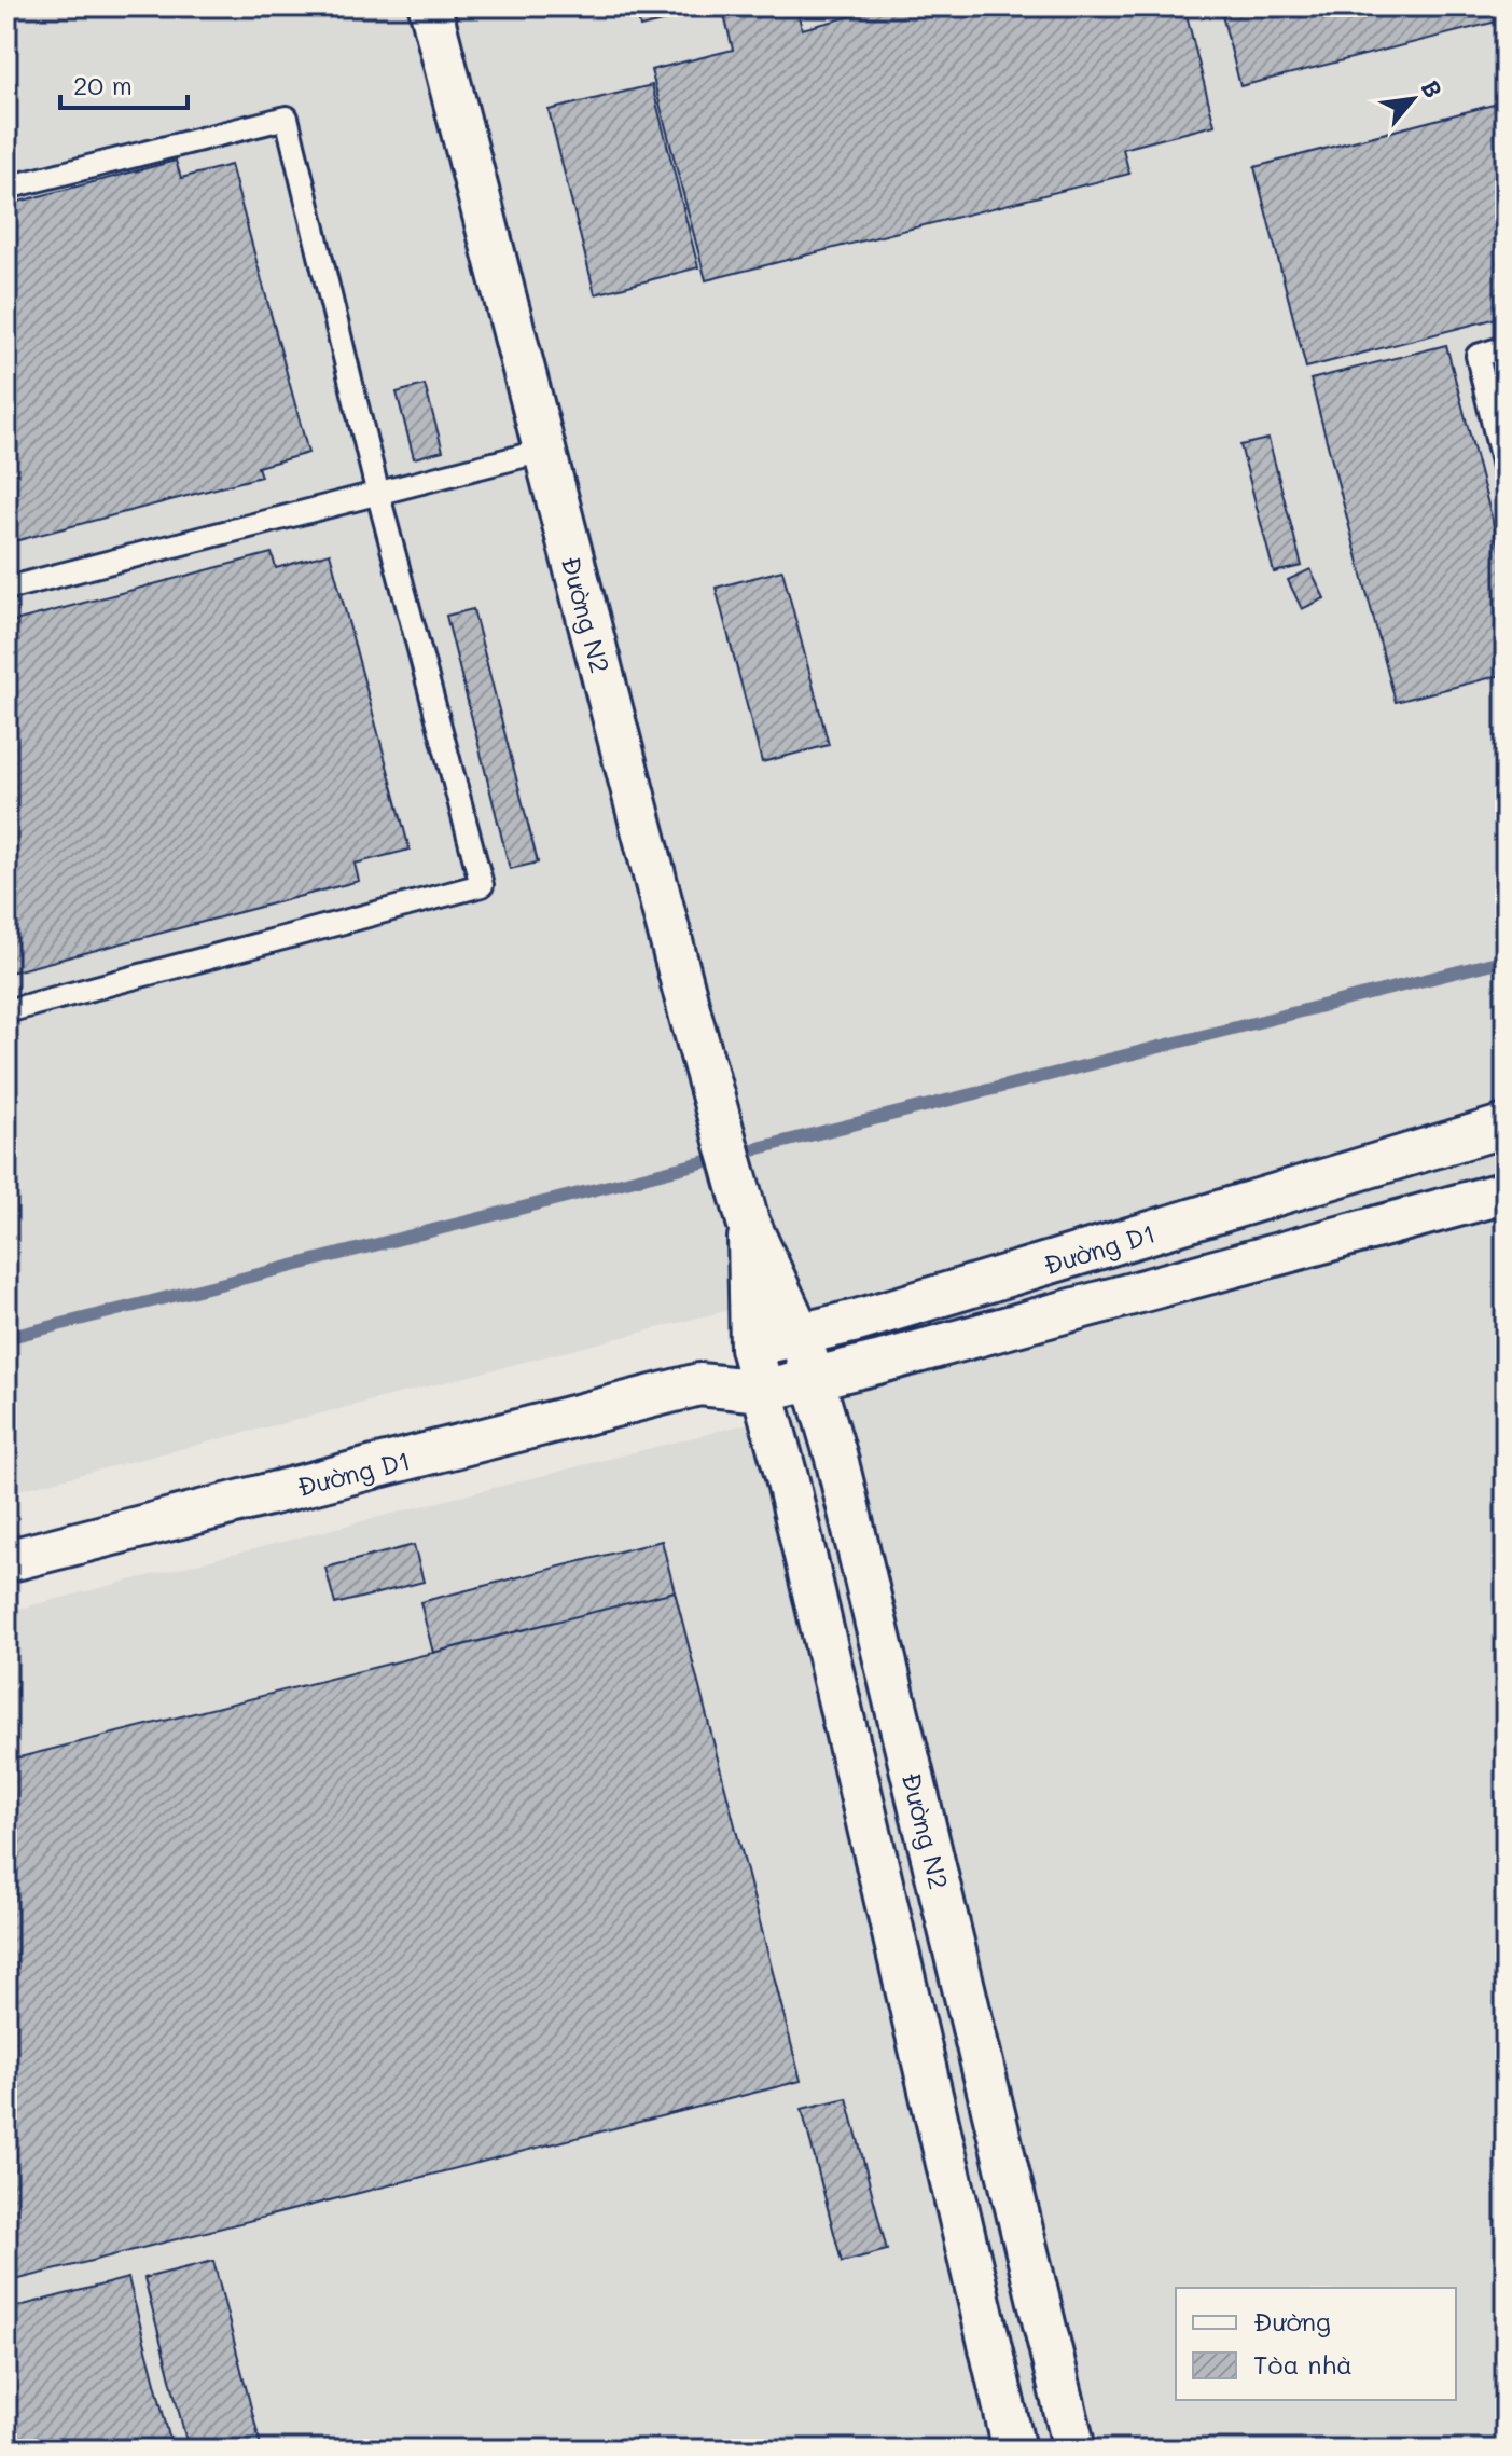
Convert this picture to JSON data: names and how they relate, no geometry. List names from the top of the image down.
{
  "streets": {
    "street": ["Đường N2", "Đường D1"]
  },
  "crossings": [
    ["Đường N2", "Đường D1"]
  ],
  "legend": ["Đường", "Tòa nhà"],
  "scale_bar": "20 m",
  "north": "top right"
}
